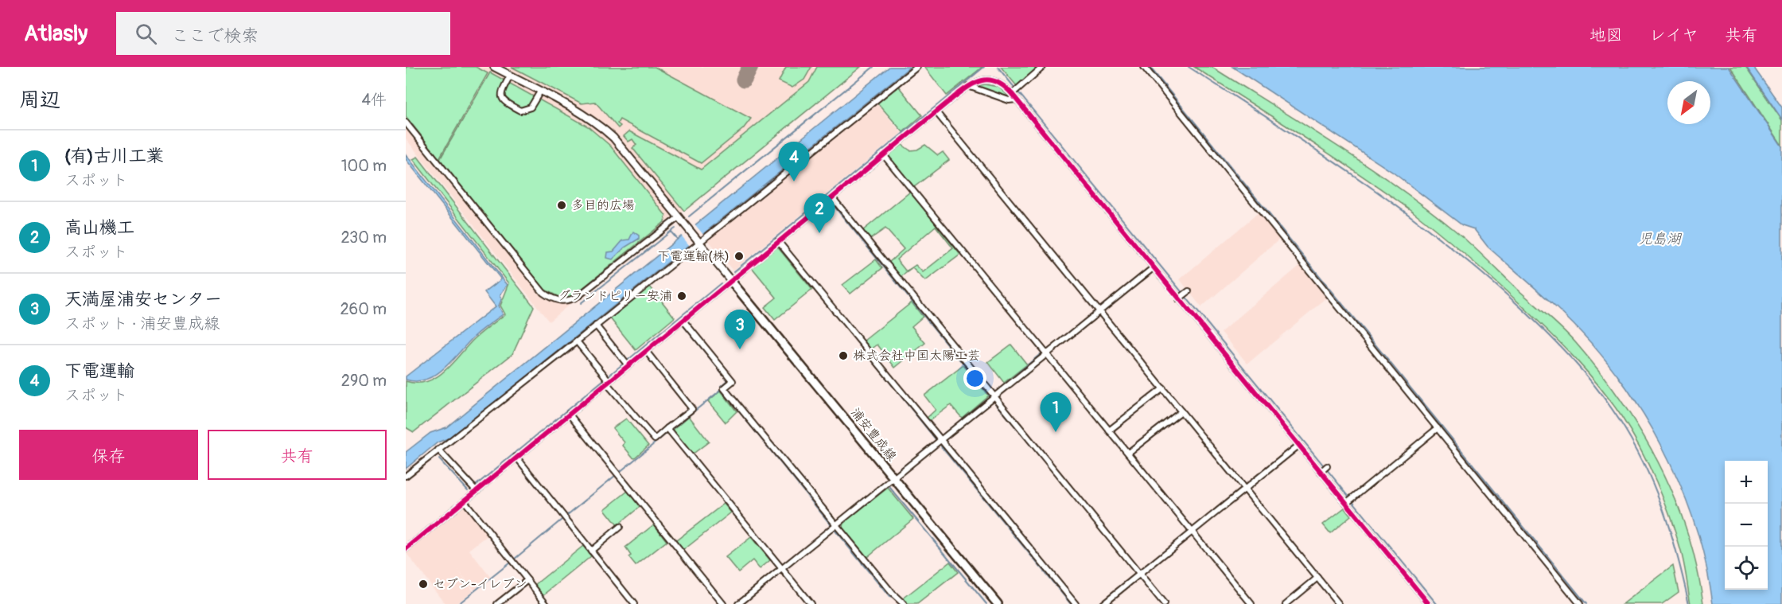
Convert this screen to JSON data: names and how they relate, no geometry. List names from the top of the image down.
{
  "streets": {
    "main road": ["浦安豊成線"]
  },
  "water": ["児島湖"],
  "places": [
    "多目的広場",
    "下電運輸(株)",
    "グランドピリー安浦",
    "株式会社中国太陽工芸",
    "セブン-イレブン"
  ],
  "north": "bottom left",
  "page": {
    "header": "Atlasly",
    "search": "ここで検索",
    "nav": ["地図", "レイヤ", "共有"],
    "heading": ["周辺", "4件"],
    "list": [
      {
        "mark": "1",
        "name": "(有)古川工業",
        "note": "スポット",
        "value": "100 m"
      },
      {
        "mark": "2",
        "name": "高山機工",
        "note": "スポット",
        "value": "230 m"
      },
      {
        "mark": "3",
        "name": "天満屋浦安センター",
        "note": "スポット · 浦安豊成線",
        "value": "260 m"
      },
      {
        "mark": "4",
        "name": "下電運輸",
        "note": "スポット",
        "value": "290 m"
      }
    ],
    "pins": [
      "4",
      "2",
      "3",
      "1"
    ],
    "buttons": ["保存", "共有"],
    "map_buttons": ["+", "−"]
  }
}
